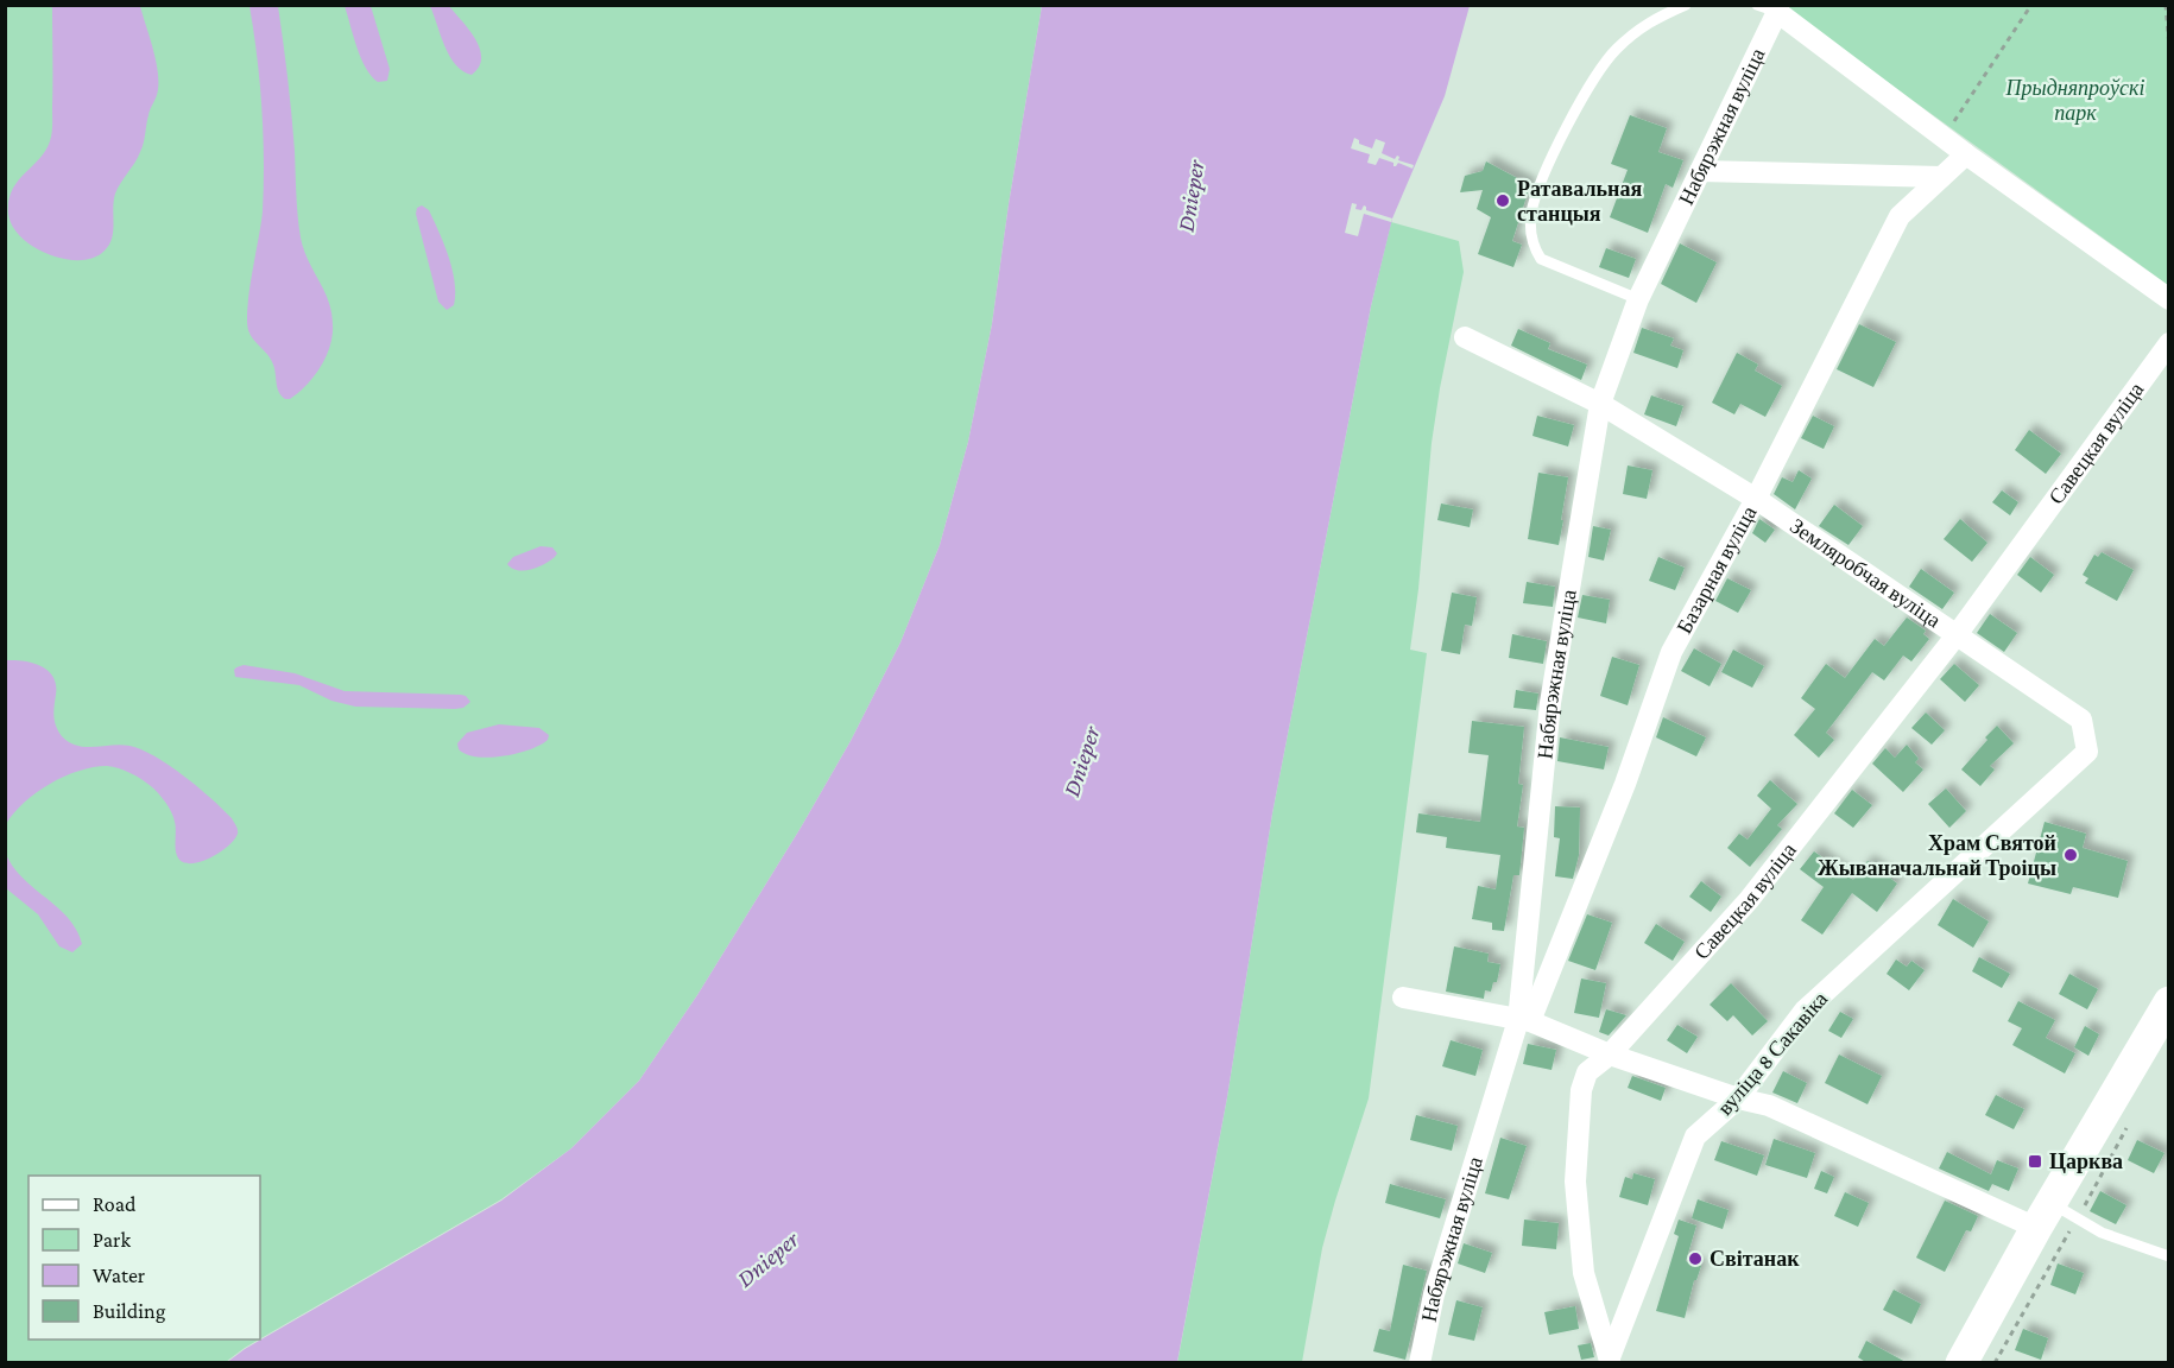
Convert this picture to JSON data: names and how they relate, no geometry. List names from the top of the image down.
{
  "streets": {
    "street": [
      "Набярэжная вуліца",
      "Савецкая вуліца",
      "Базарная вуліца",
      "Земляробчая вуліца",
      "вуліца 8 Сакавіка"
    ]
  },
  "crossings": [
    ["Набярэжная вуліца", "Базарная вуліца"],
    ["Набярэжная вуліца", "Земляробчая вуліца"],
    ["Савецкая вуліца", "Земляробчая вуліца"],
    ["Савецкая вуліца", "вуліца 8 Сакавіка"],
    ["Базарная вуліца", "Земляробчая вуліца"],
    ["Земляробчая вуліца", "вуліца 8 Сакавіка"]
  ],
  "water": ["Dnieper"],
  "parks": ["Прыдняпроўскі парк"],
  "places": {
    "other": ["Ратавальная станцыя", "Храм Святой Жываначальнай Троіцы", "Світанак"],
    "transit": ["Царква"]
  },
  "legend": [
    "Road",
    "Park",
    "Water",
    "Building"
  ]
}
